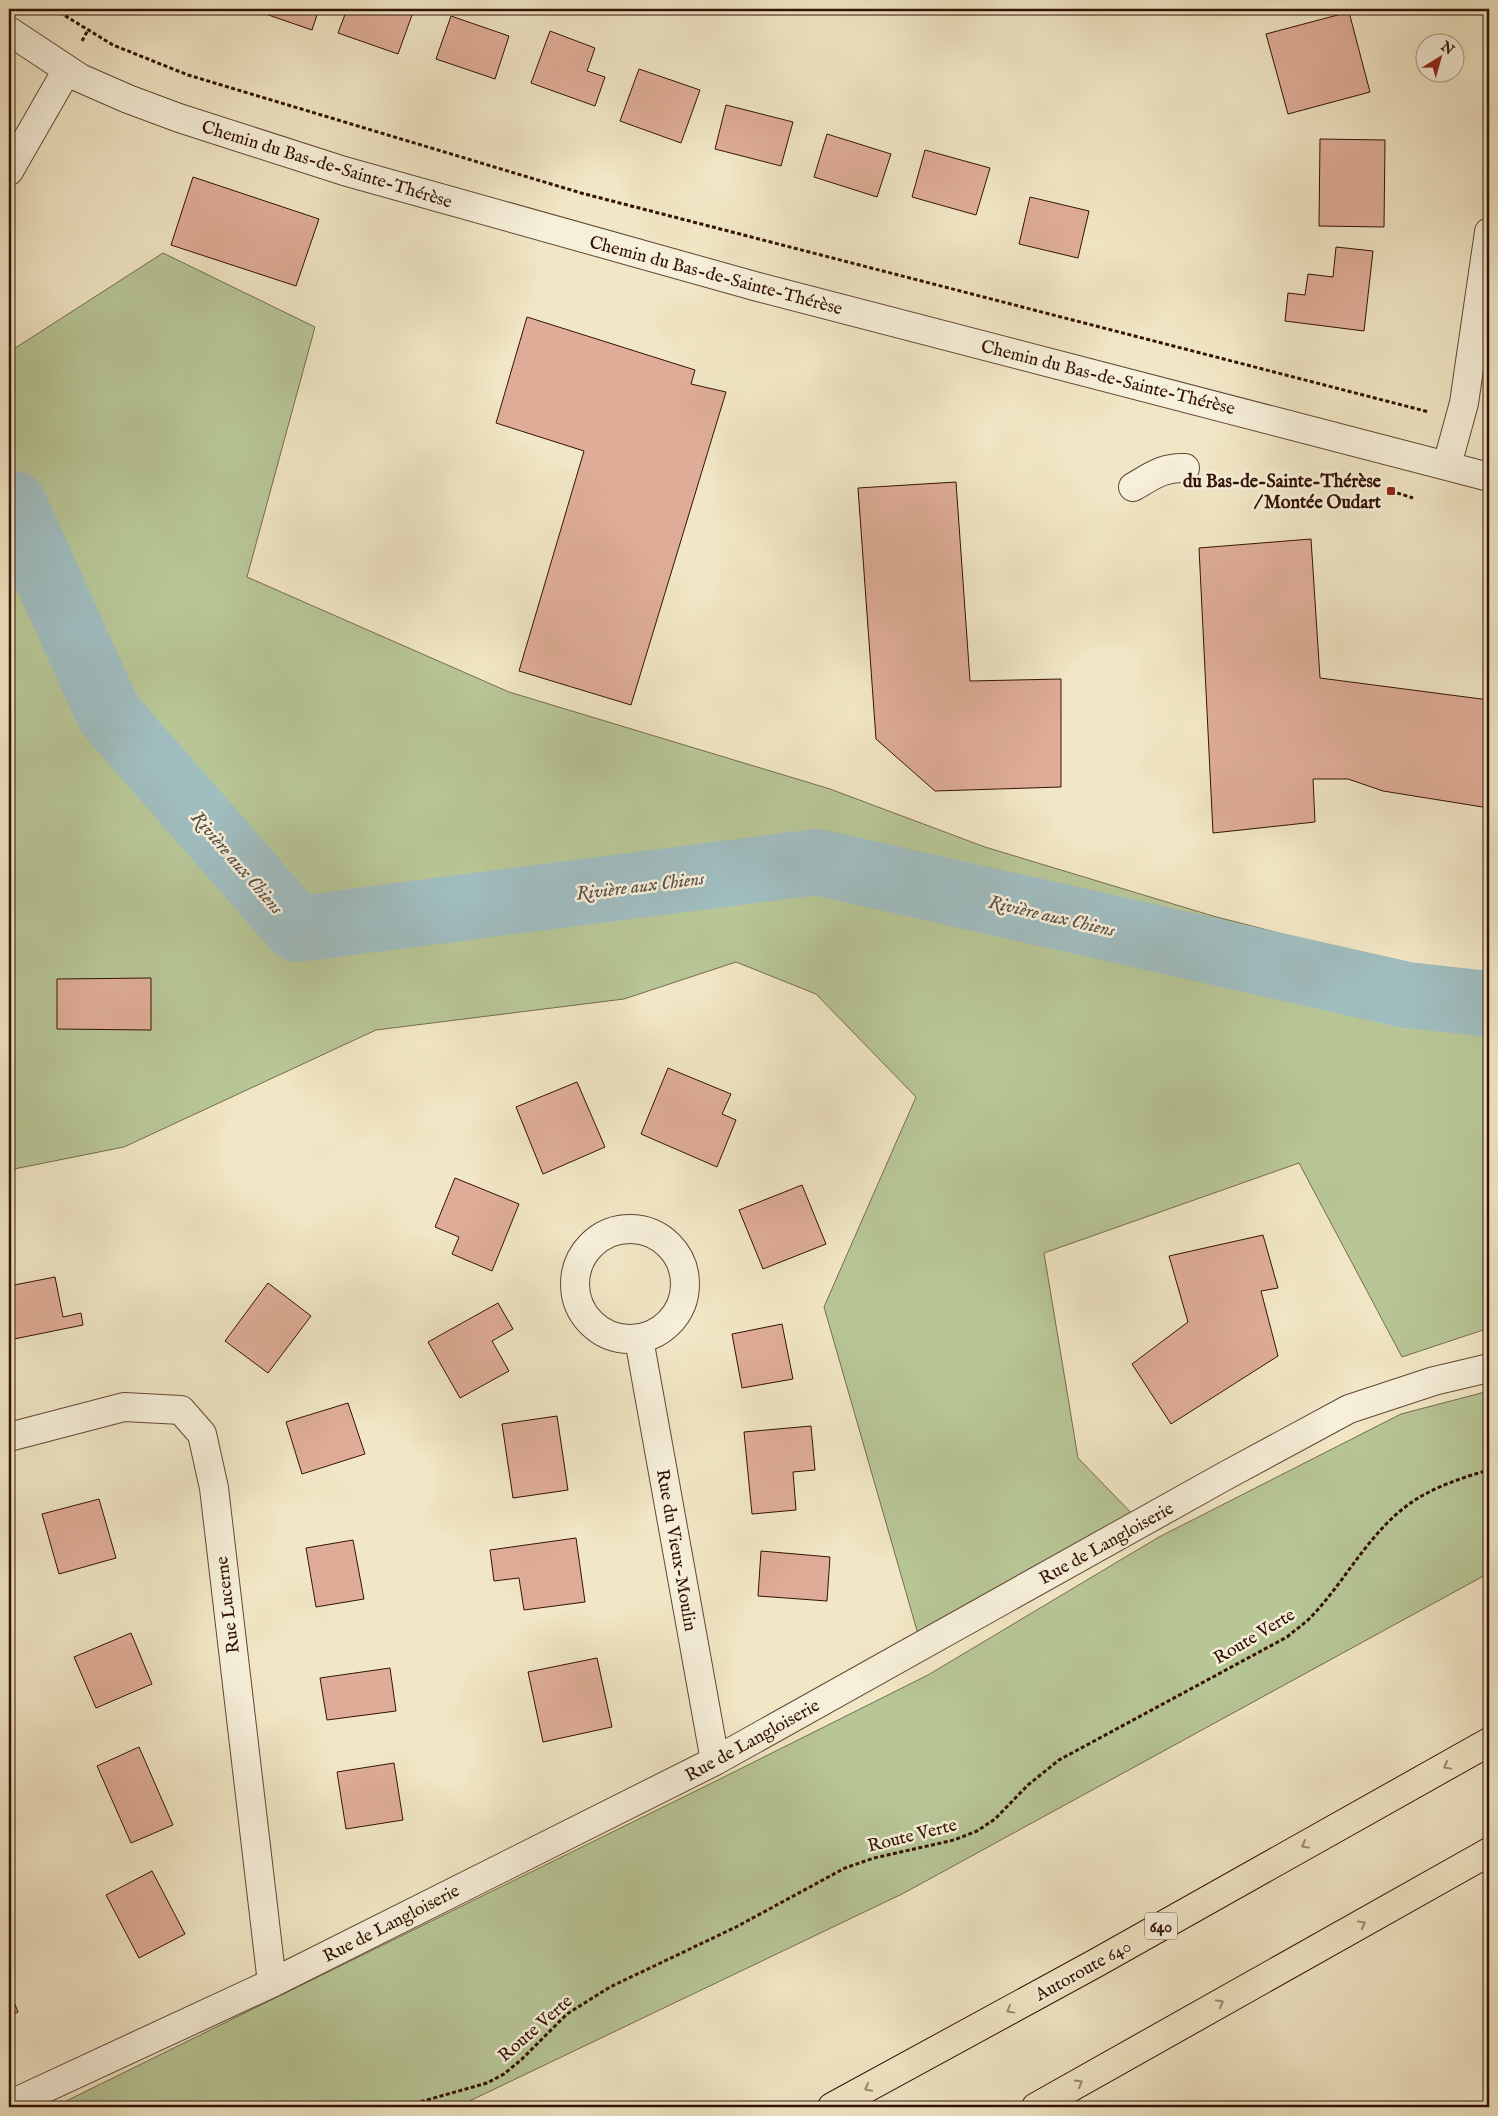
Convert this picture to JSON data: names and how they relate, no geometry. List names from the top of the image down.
{
  "streets": {
    "highway": ["640", "Autoroute 640"],
    "street": [
      "Chemin du Bas-de-Sainte-Thérèse",
      "Rue de Langloiserie",
      "Rue du Vieux-Moulin",
      "Rue Lucerne"
    ],
    "path": ["Route Verte"]
  },
  "crossings": [
    ["Rue de Langloiserie", "Rue du Vieux-Moulin"],
    ["Rue de Langloiserie", "Rue Lucerne"]
  ],
  "water": ["Rivière aux Chiens"],
  "places": {
    "transit": ["du Bas-de-Sainte-Thérèse / Montée Oudart"]
  },
  "north": "top right"
}
